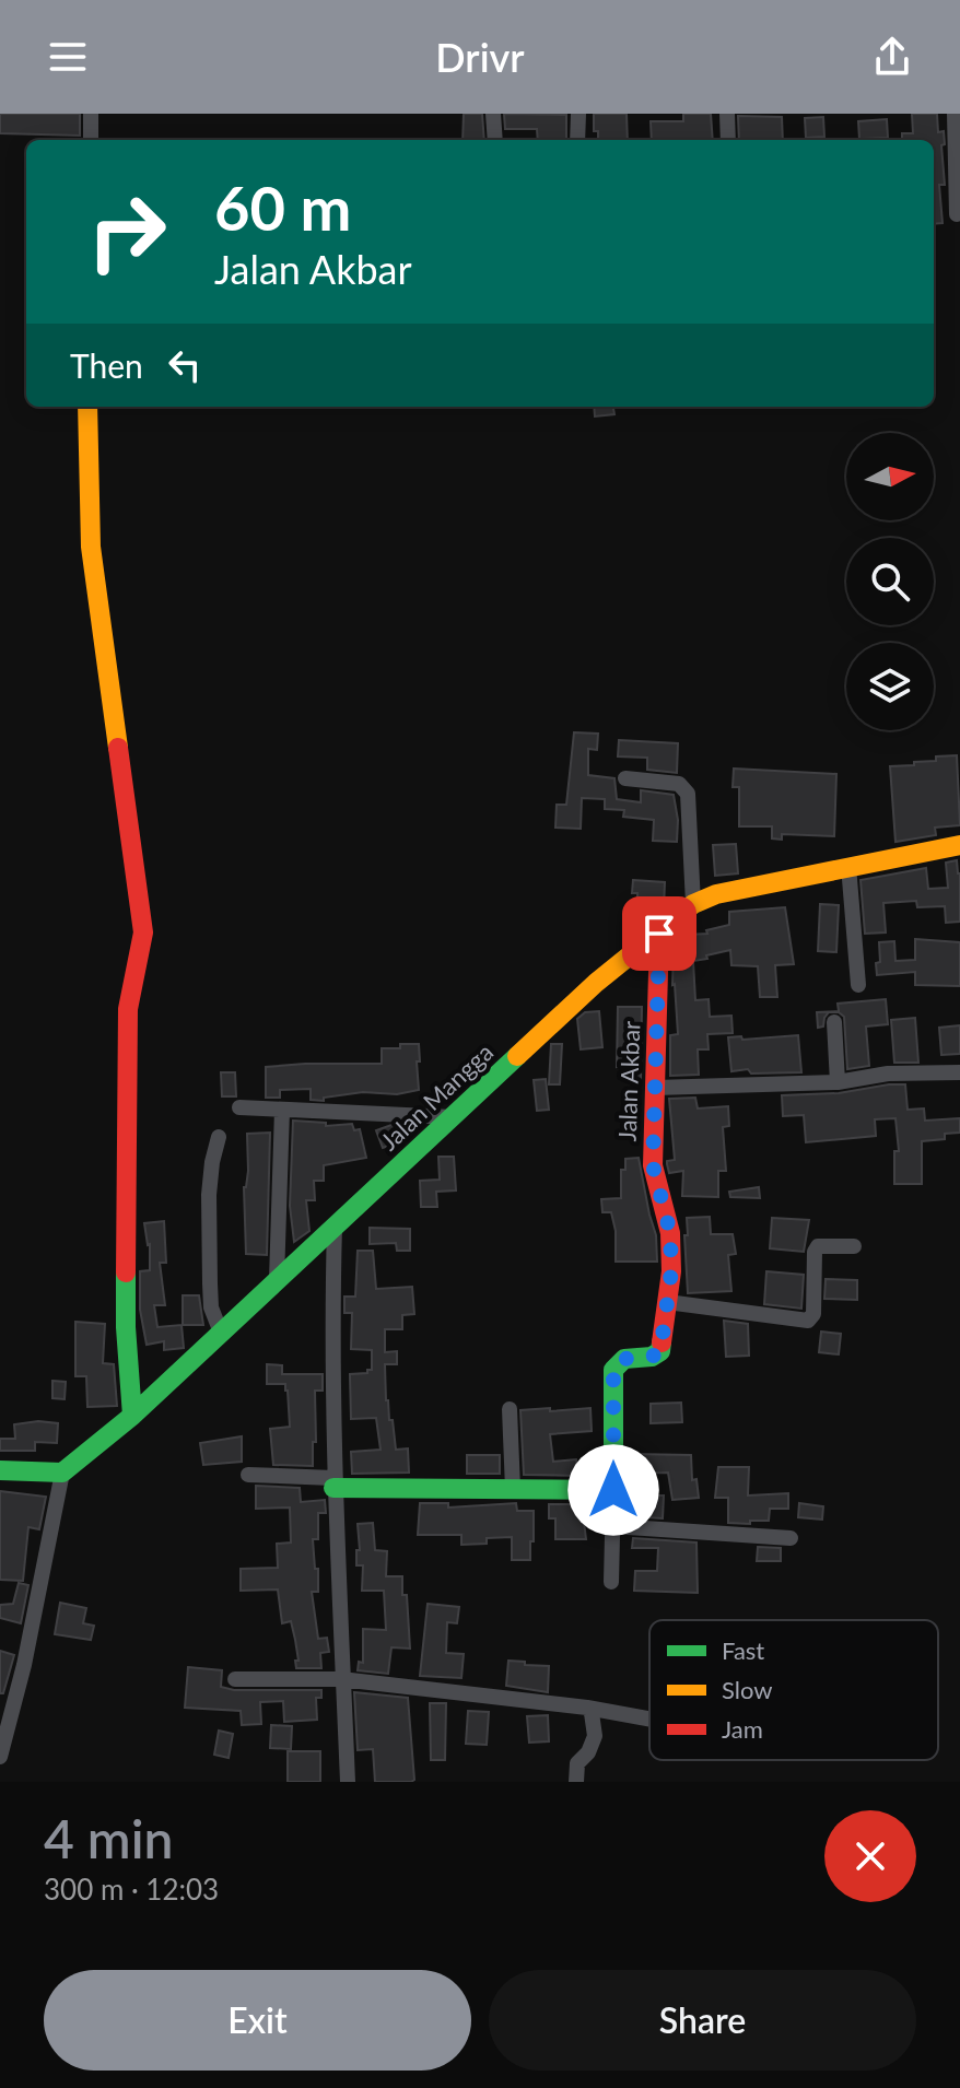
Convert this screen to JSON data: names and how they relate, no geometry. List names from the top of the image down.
{
  "streets": {
    "street": ["Jalan Akbar", "Jalan Mangga"]
  },
  "crossings": [
    ["Jalan Akbar", "Jalan Mangga"]
  ],
  "legend": ["Fast", "Slow", "Jam"],
  "north": "right",
  "page": {
    "header": "Drivr",
    "turn": ["60 m", "Jalan Akbar"],
    "then": "Then",
    "heading": ["4 min", "300 m · 12:03"],
    "buttons": ["Exit", "Share"]
  }
}
